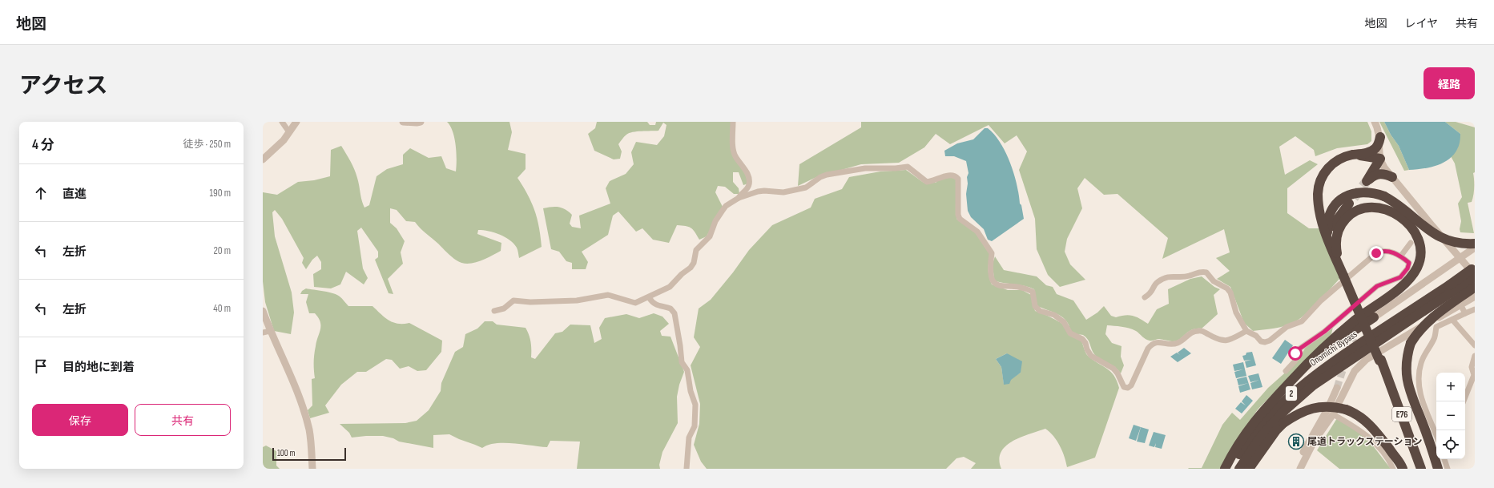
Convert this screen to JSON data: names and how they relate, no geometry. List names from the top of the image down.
{
  "streets": {
    "highway": ["Onomichi Bypass", "2", "E76"]
  },
  "places": {
    "building": ["尾道トラックステーション"]
  },
  "scale_bar": "100 m",
  "page": {
    "header": "地図",
    "nav": ["地図", "レイヤ", "共有"],
    "title": "アクセス",
    "buttons": [
      "経路",
      ["保存", "共有"]
    ],
    "heading": ["4 分", "徒歩 · 250 m"],
    "list": [
      ["直進", "190 m"],
      ["左折", "20 m"],
      ["左折", "40 m"],
      "目的地に到着"
    ],
    "map_buttons": ["+", "−"],
    "scale": "100 m"
  }
}
